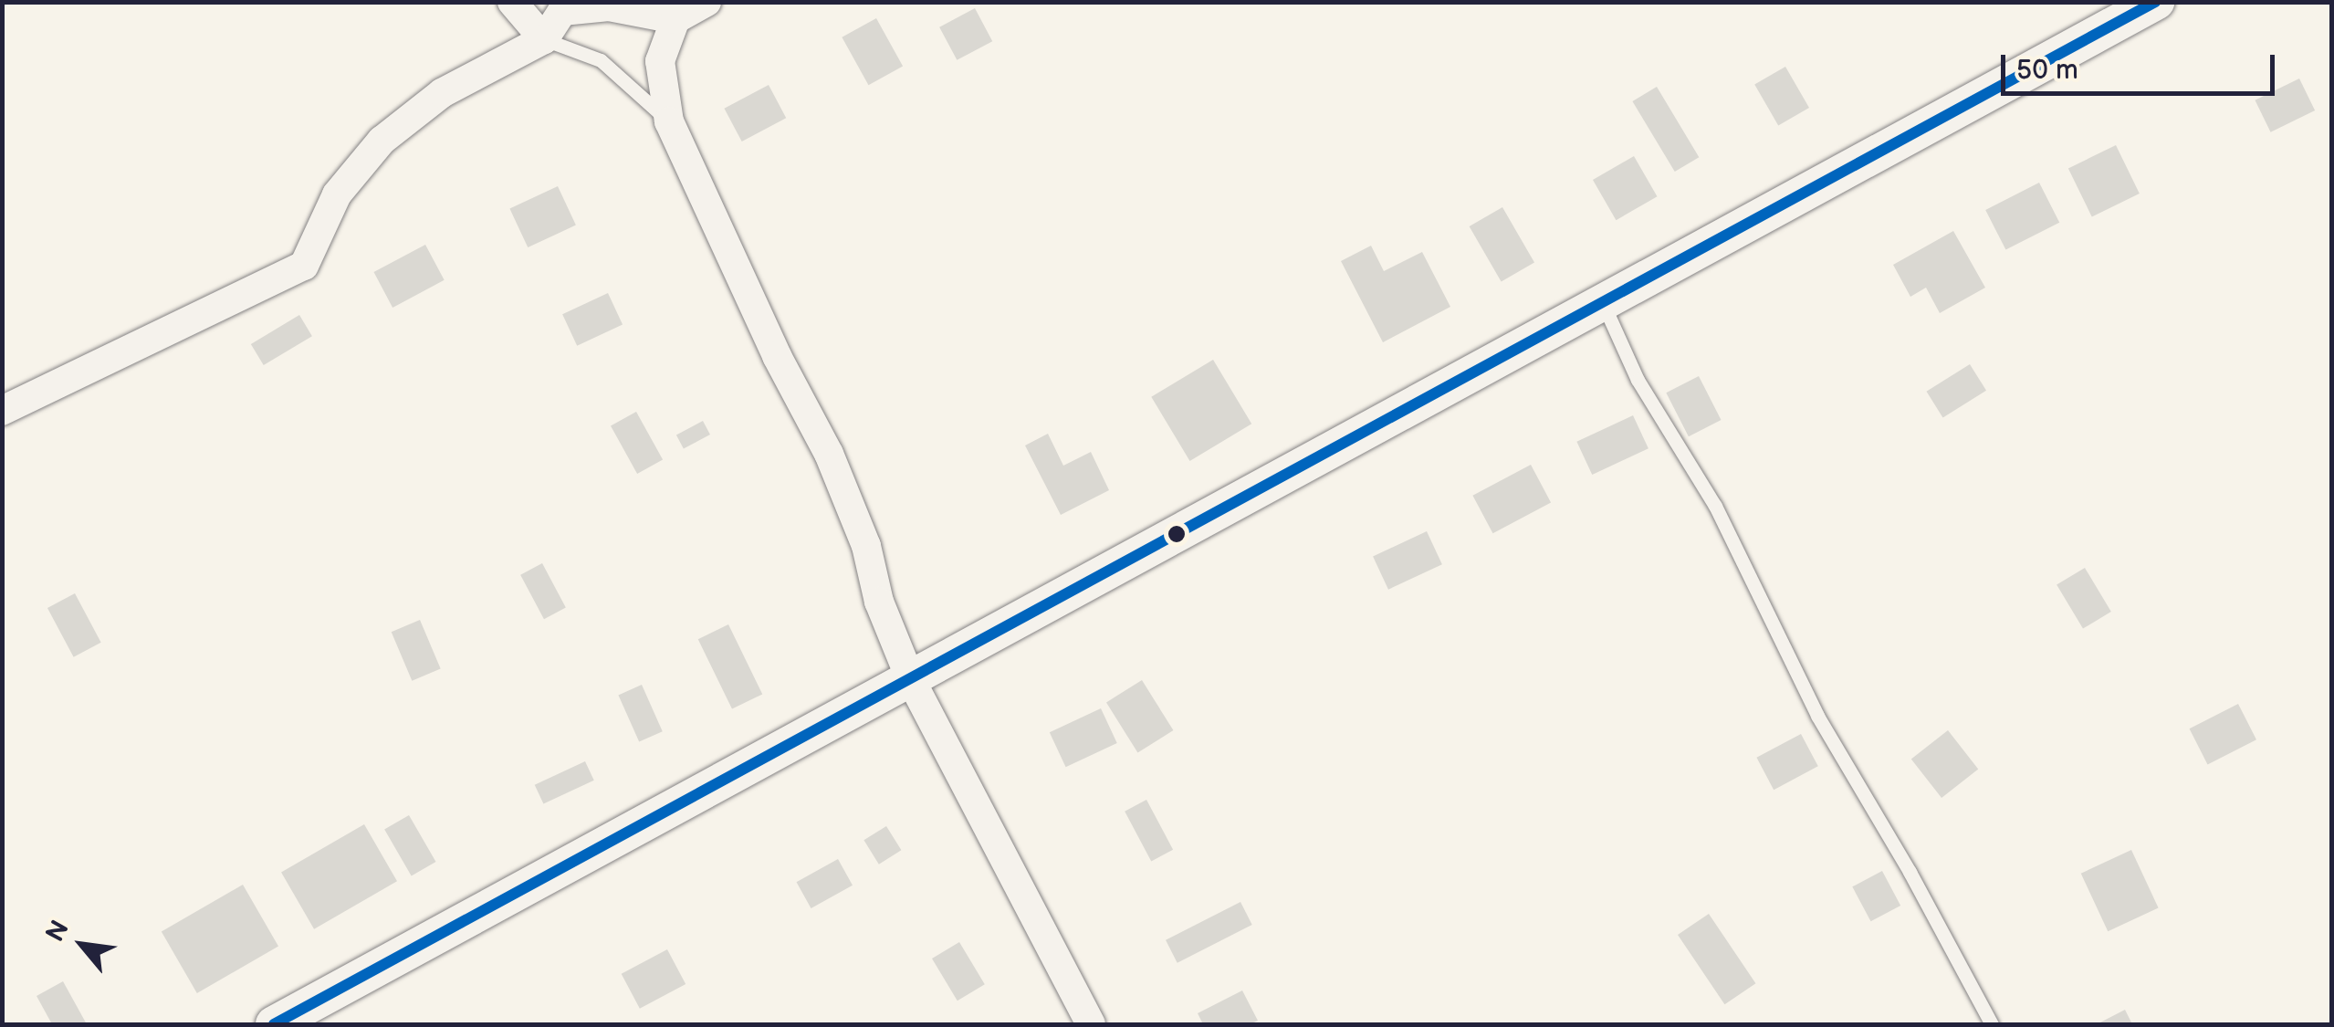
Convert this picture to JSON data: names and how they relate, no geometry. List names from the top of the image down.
{
  "scale_bar": "50 m",
  "north": "top left"
}
